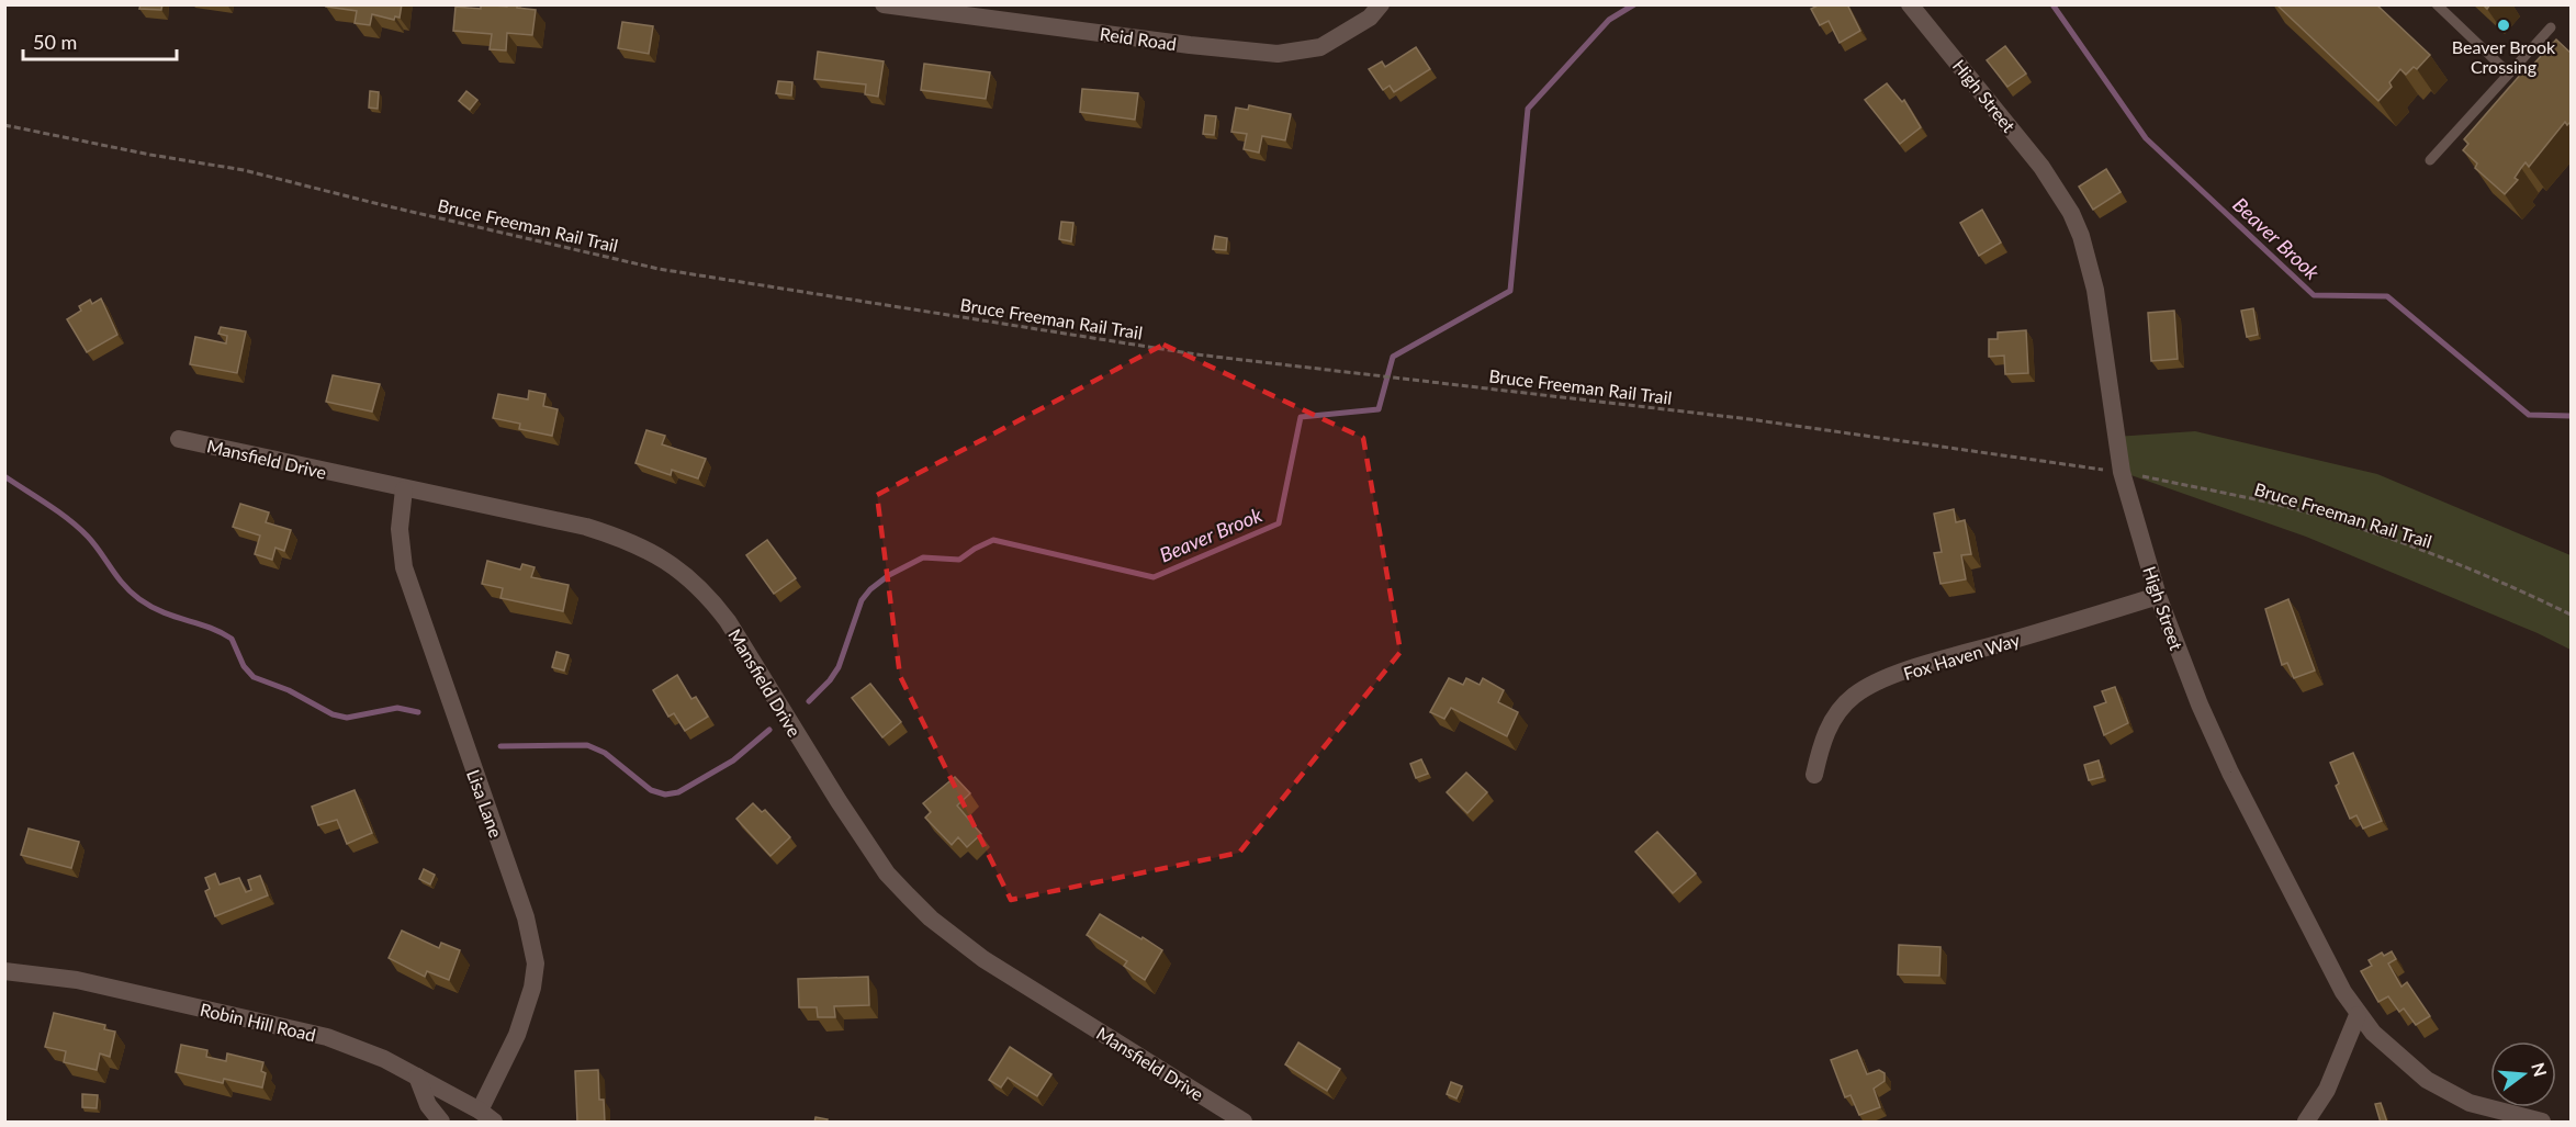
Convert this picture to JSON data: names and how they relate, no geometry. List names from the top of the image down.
{
  "streets": {
    "street": [
      "Reid Road",
      "High Street",
      "Mansfield Drive",
      "Fox Haven Way",
      "Lisa Lane",
      "Robin Hill Road"
    ],
    "path": ["Bruce Freeman Rail Trail"]
  },
  "crossings": [
    ["High Street", "Fox Haven Way"],
    ["Mansfield Drive", "Lisa Lane"],
    ["Lisa Lane", "Robin Hill Road"]
  ],
  "water": ["Beaver Brook"],
  "places": ["Beaver Brook Crossing"],
  "scale_bar": "50 m",
  "north": "right"
}
